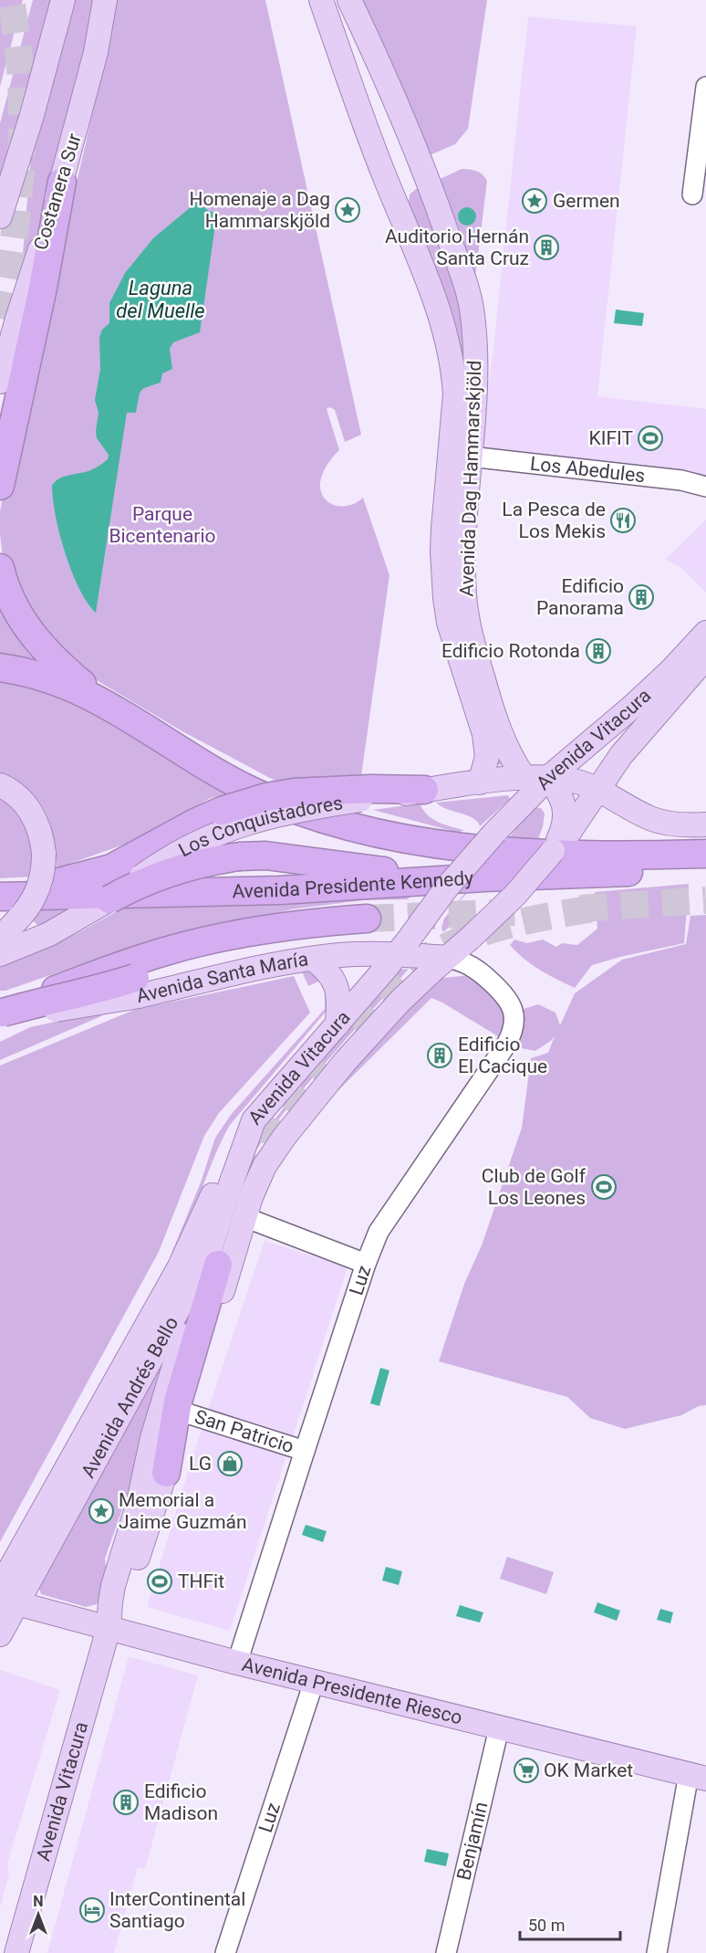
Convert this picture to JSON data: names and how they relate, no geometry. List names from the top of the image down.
{
  "streets": {
    "highway": ["Avenida Presidente Kennedy"],
    "main road": [
      "Costanera Sur",
      "Avenida Dag Hammarskjöld",
      "Avenida Vitacura",
      "Los Conquistadores",
      "Avenida Santa María",
      "Avenida Andrés Bello",
      "Avenida Presidente Riesco"
    ],
    "street": [
      "Los Abedules",
      "Luz",
      "San Patricio",
      "Benjamín"
    ]
  },
  "crossings": [
    ["Los Abedules", "Avenida Dag Hammarskjöld"],
    ["Avenida Vitacura", "Avenida Santa María"],
    ["Avenida Vitacura", "Luz"],
    ["Avenida Vitacura", "Avenida Andrés Bello"],
    ["Avenida Vitacura", "San Patricio"],
    ["Avenida Vitacura", "Avenida Presidente Riesco"],
    ["Avenida Presidente Kennedy", "Avenida Santa María"],
    ["Avenida Santa María", "Luz"],
    ["Luz", "San Patricio"],
    ["Luz", "Avenida Presidente Riesco"],
    ["Avenida Andrés Bello", "Avenida Presidente Riesco"],
    ["Avenida Presidente Riesco", "Benjamín"]
  ],
  "water": ["Laguna del Muelle"],
  "parks": ["Parque Bicentenario"],
  "places": {
    "place": ["Germen", "Homenaje a Dag Hammarskjöld", "Memorial a Jaime Guzmán"],
    "building": [
      "Auditorio Hernán Santa Cruz",
      "Edificio Panorama",
      "Edificio Rotonda",
      "Edificio El Cacique",
      "Edificio Madison"
    ],
    "sports": ["KIFIT", "Club de Golf Los Leones", "THFit"],
    "restaurant": ["La Pesca de Los Mekis"],
    "shop": ["LG"],
    "supermarket": ["OK Market"],
    "hotel": ["InterContinental Santiago"]
  },
  "scale_bar": "50 m",
  "north": "top"
}
